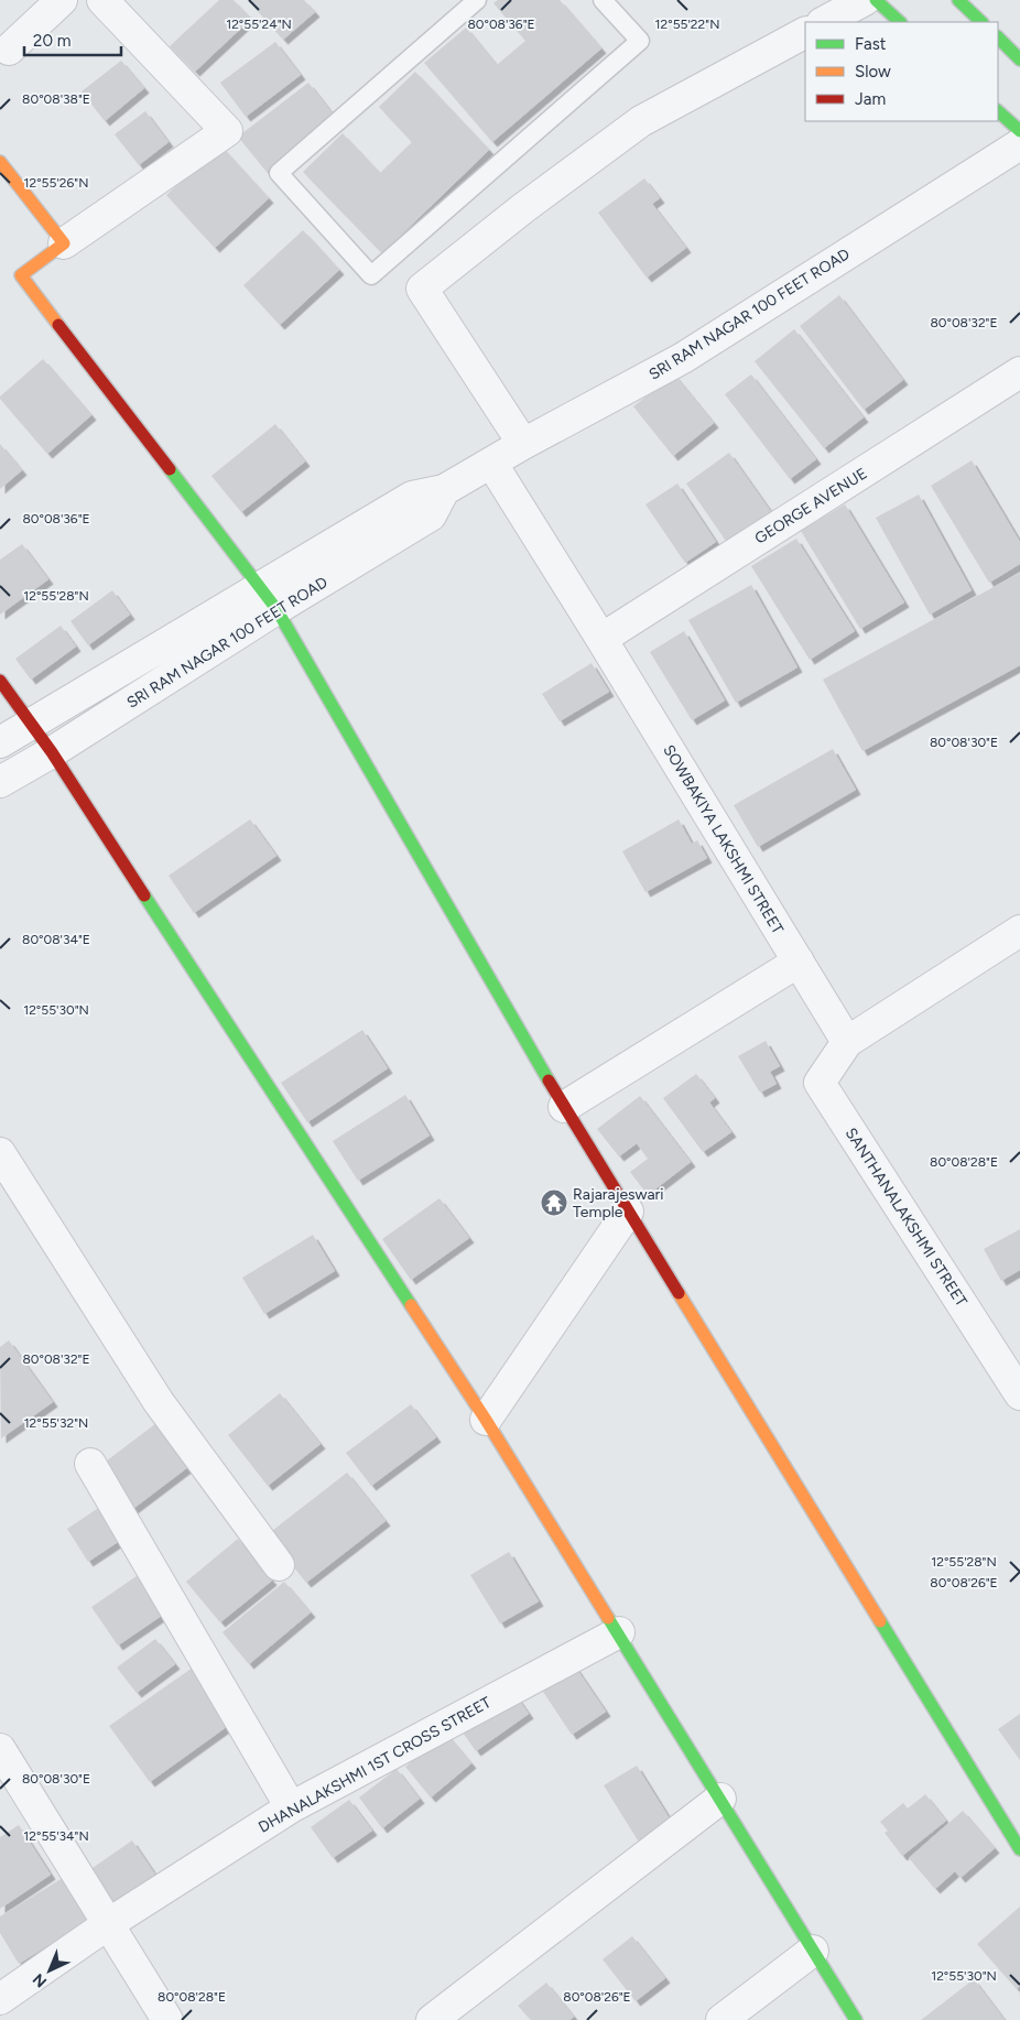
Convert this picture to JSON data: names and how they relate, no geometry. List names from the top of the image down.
{
  "streets": {
    "street": [
      "SRI RAM NAGAR 100 FEET ROAD",
      "GEORGE AVENUE",
      "SOWBAKIYA LAKSHMI STREET",
      "SANTHANALAKSHMI STREET",
      "DHANALAKSHMI 1ST CROSS STREET"
    ]
  },
  "crossings": [
    ["SRI RAM NAGAR 100 FEET ROAD", "SOWBAKIYA LAKSHMI STREET"],
    ["GEORGE AVENUE", "SOWBAKIYA LAKSHMI STREET"],
    ["SOWBAKIYA LAKSHMI STREET", "SANTHANALAKSHMI STREET"]
  ],
  "places": {
    "temple": ["Rajarajeswari Temple"]
  },
  "legend": ["Fast", "Slow", "Jam"],
  "scale_bar": "20 m",
  "north": "bottom left",
  "coordinates": [
    "12°55'24\"N",
    "12°55'22\"N",
    "80°08'36\"E",
    "80°08'38\"E",
    "12°55'26\"N",
    "80°08'32\"E",
    "12°55'28\"N",
    "80°08'30\"E",
    "80°08'34\"E",
    "12°55'30\"N",
    "80°08'28\"E",
    "12°55'32\"N",
    "80°08'26\"E",
    "12°55'34\"N"
  ]
}
